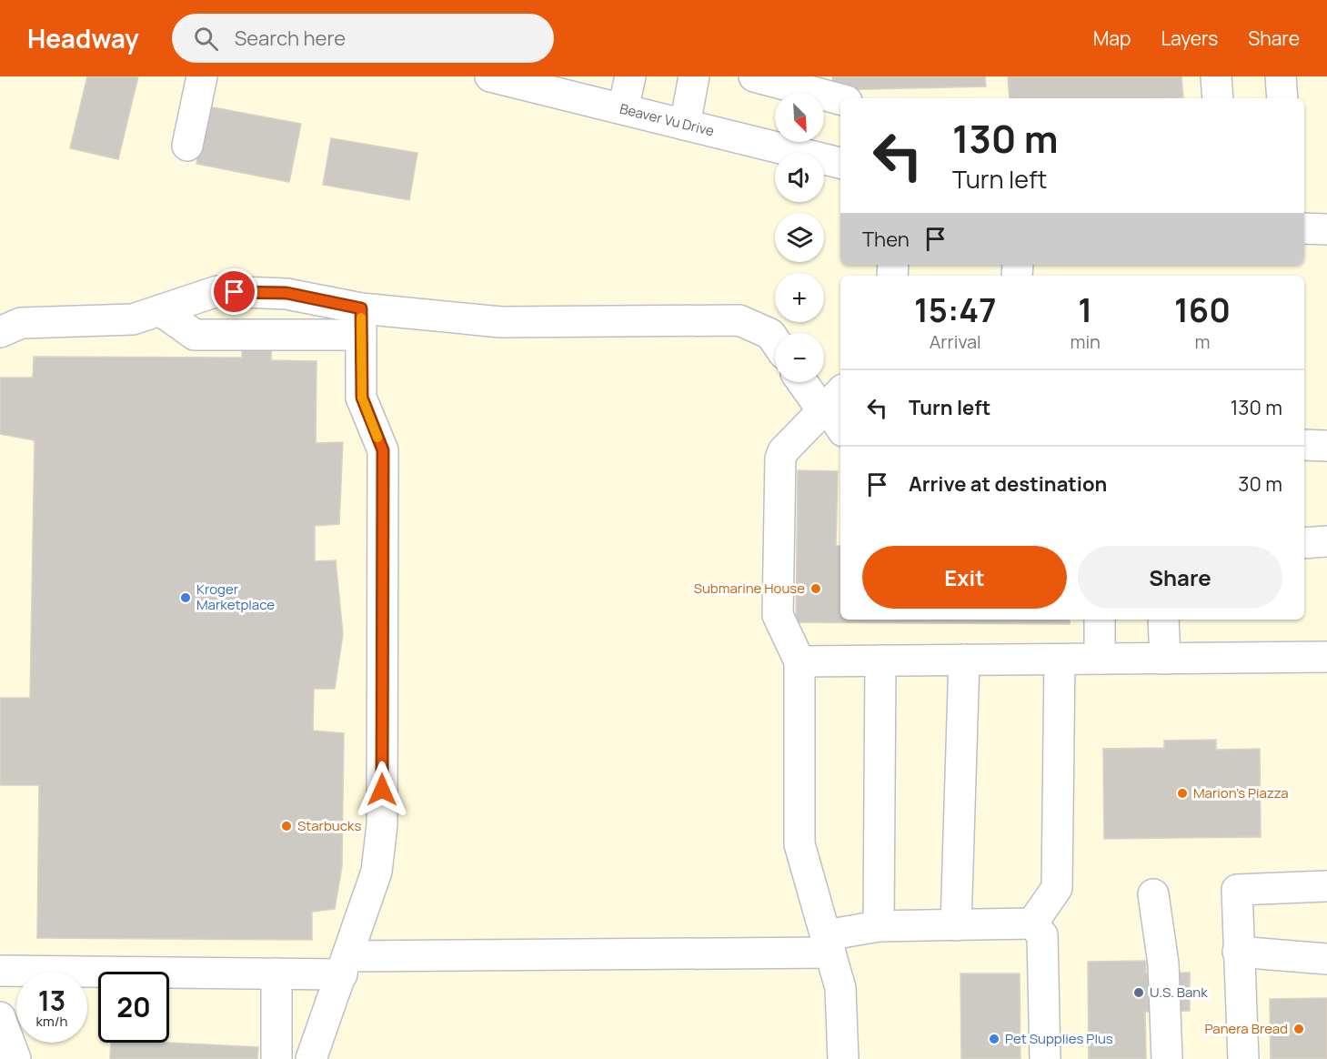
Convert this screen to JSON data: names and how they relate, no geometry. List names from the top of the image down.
{
  "streets": {
    "street": ["Beaver Vu Drive"]
  },
  "places": [
    "Submarine House",
    "Kroger Marketplace",
    "Marion's Piazza",
    "Starbucks",
    "U.S. Bank",
    "Panera Bread",
    "Pet Supplies Plus"
  ],
  "north": "bottom right",
  "page": {
    "header": "Headway",
    "search": "Search here",
    "nav": ["Map", "Layers", "Share"],
    "map_buttons": ["+", "−"],
    "turn": ["130 m", "Turn left"],
    "then": "Then",
    "eta": [
      "15:47",
      "Arrival",
      "1",
      "min",
      "160",
      "m"
    ],
    "list": [
      {
        "name": "Turn left",
        "value": "130 m"
      },
      {
        "name": "Arrive at destination",
        "value": "30 m"
      }
    ],
    "buttons": ["Exit", "Share"],
    "speed": "13 km/h",
    "limit": "20"
  }
}
